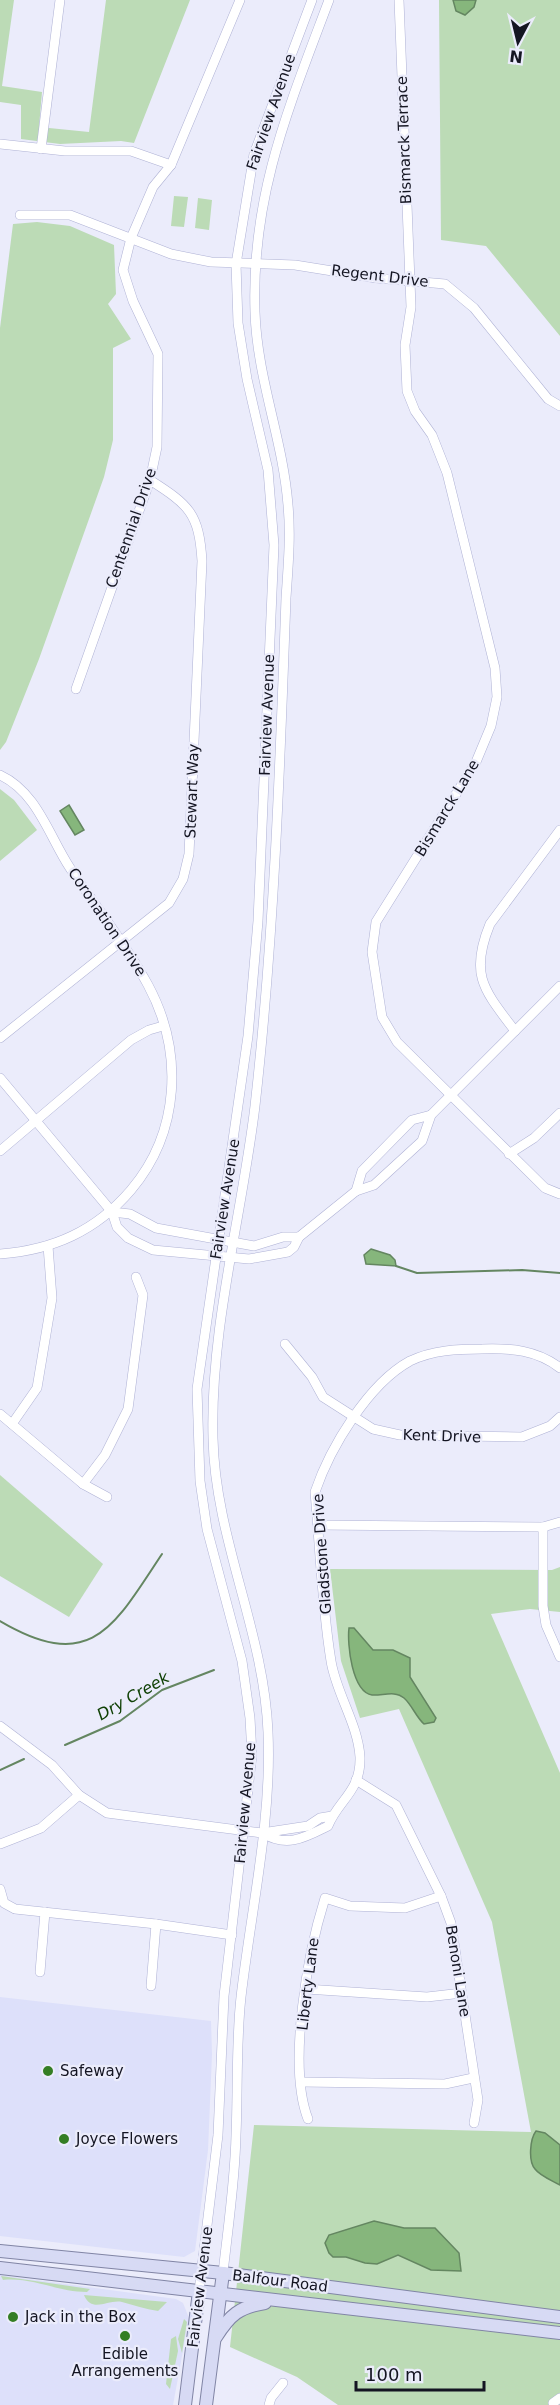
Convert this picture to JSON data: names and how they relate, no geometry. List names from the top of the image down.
{
  "streets": {
    "main road": ["Fairview Avenue", "Balfour Road"],
    "street": [
      "Bismarck Terrace",
      "Regent Drive",
      "Centennial Drive",
      "Stewart Way",
      "Bismarck Lane",
      "Coronation Drive",
      "Kent Drive",
      "Gladstone Drive",
      "Benoni Lane",
      "Liberty Lane"
    ]
  },
  "crossings": [
    ["Fairview Avenue", "Regent Drive"],
    ["Fairview Avenue", "Gladstone Drive"],
    ["Fairview Avenue", "Balfour Road"],
    ["Bismarck Terrace", "Regent Drive"],
    ["Bismarck Terrace", "Bismarck Lane"],
    ["Regent Drive", "Centennial Drive"],
    ["Regent Drive", "Bismarck Lane"],
    ["Centennial Drive", "Stewart Way"],
    ["Stewart Way", "Coronation Drive"],
    ["Kent Drive", "Gladstone Drive"],
    ["Gladstone Drive", "Benoni Lane"],
    ["Benoni Lane", "Liberty Lane"]
  ],
  "water": ["Dry Creek"],
  "places": [
    "Safeway",
    "Joyce Flowers",
    "Jack in the Box",
    "Edible Arrangements"
  ],
  "scale_bar": "100 m",
  "north": "bottom"
}
